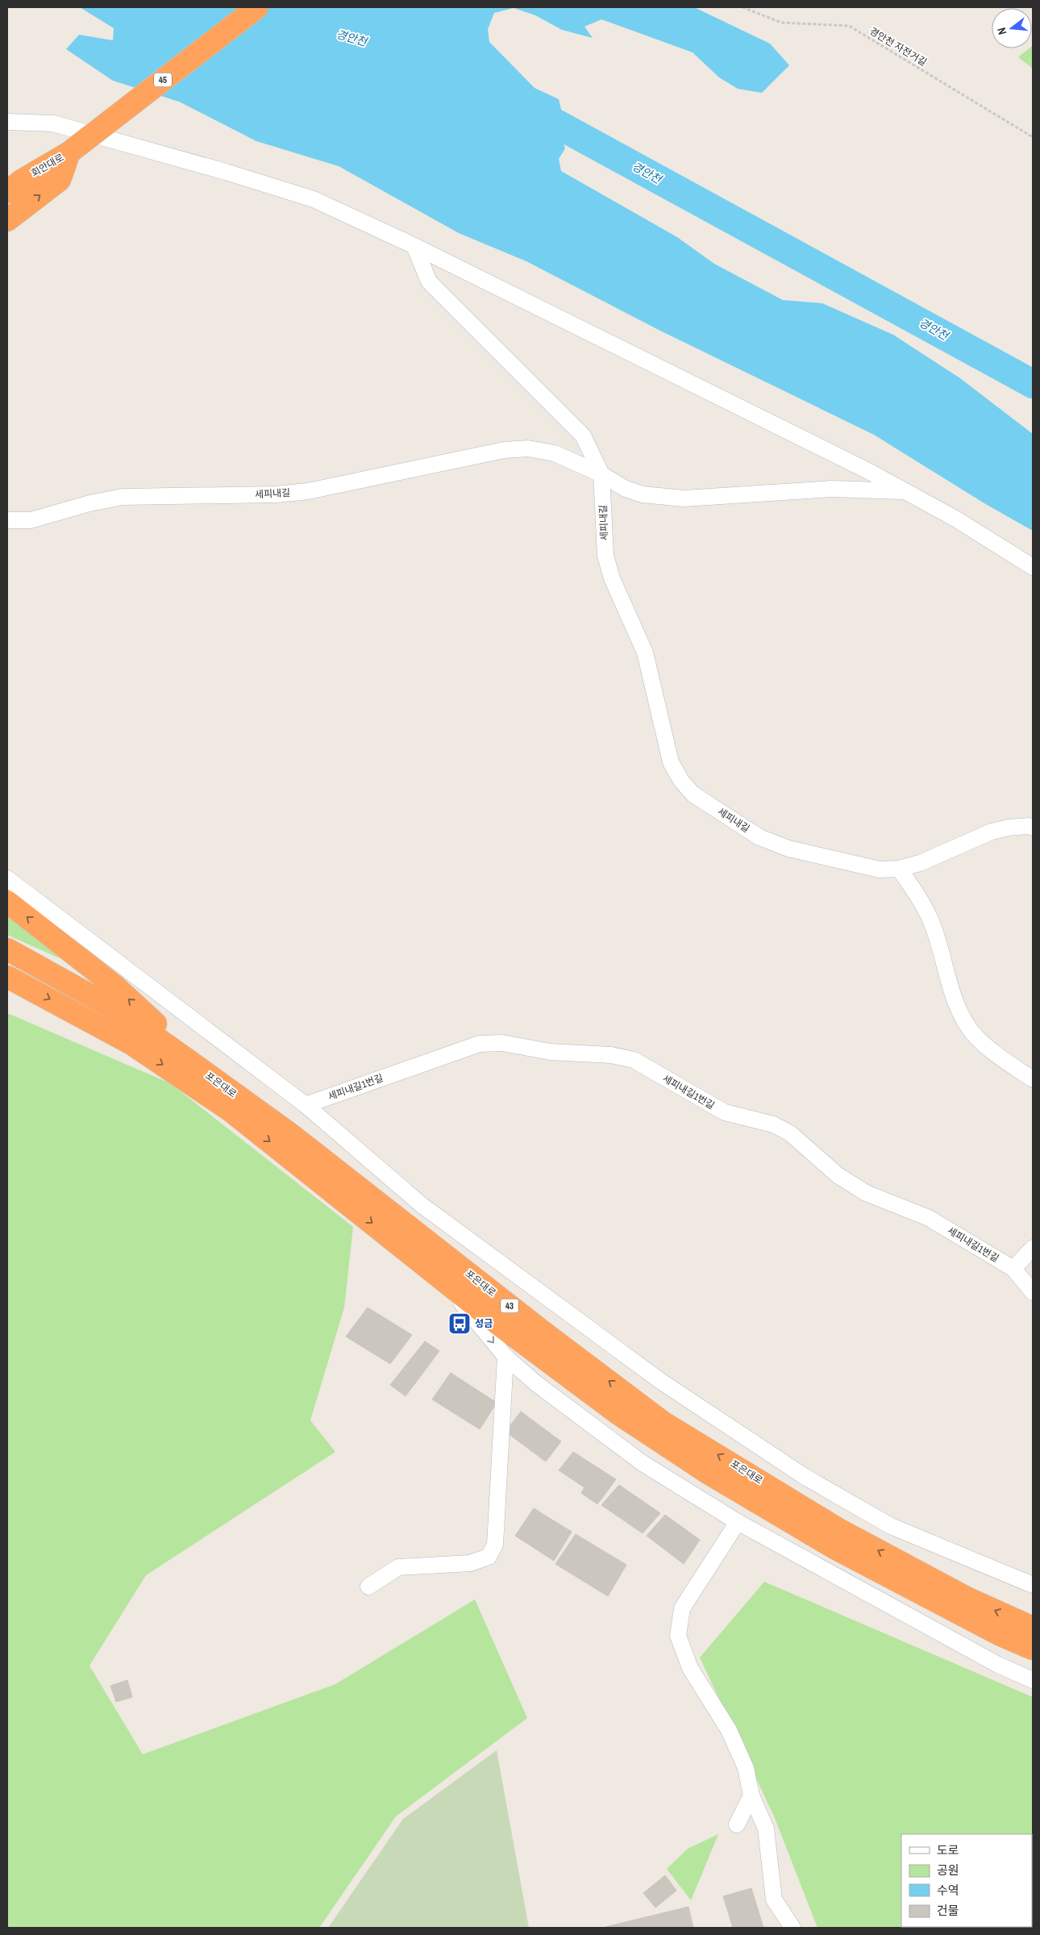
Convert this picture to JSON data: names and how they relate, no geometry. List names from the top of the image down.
{
  "streets": {
    "highway": [
      "45",
      "회안대로",
      "포은대로",
      "43"
    ],
    "street": ["세피내길", "세피내길1번길"],
    "path": ["경안천 자전거길"]
  },
  "crossings": [
    ["45", "회안대로"]
  ],
  "water": ["경안천"],
  "places": {
    "bus stop": ["성금"]
  },
  "legend": [
    "도로",
    "공원",
    "수역",
    "건물"
  ],
  "north": "left"
}
